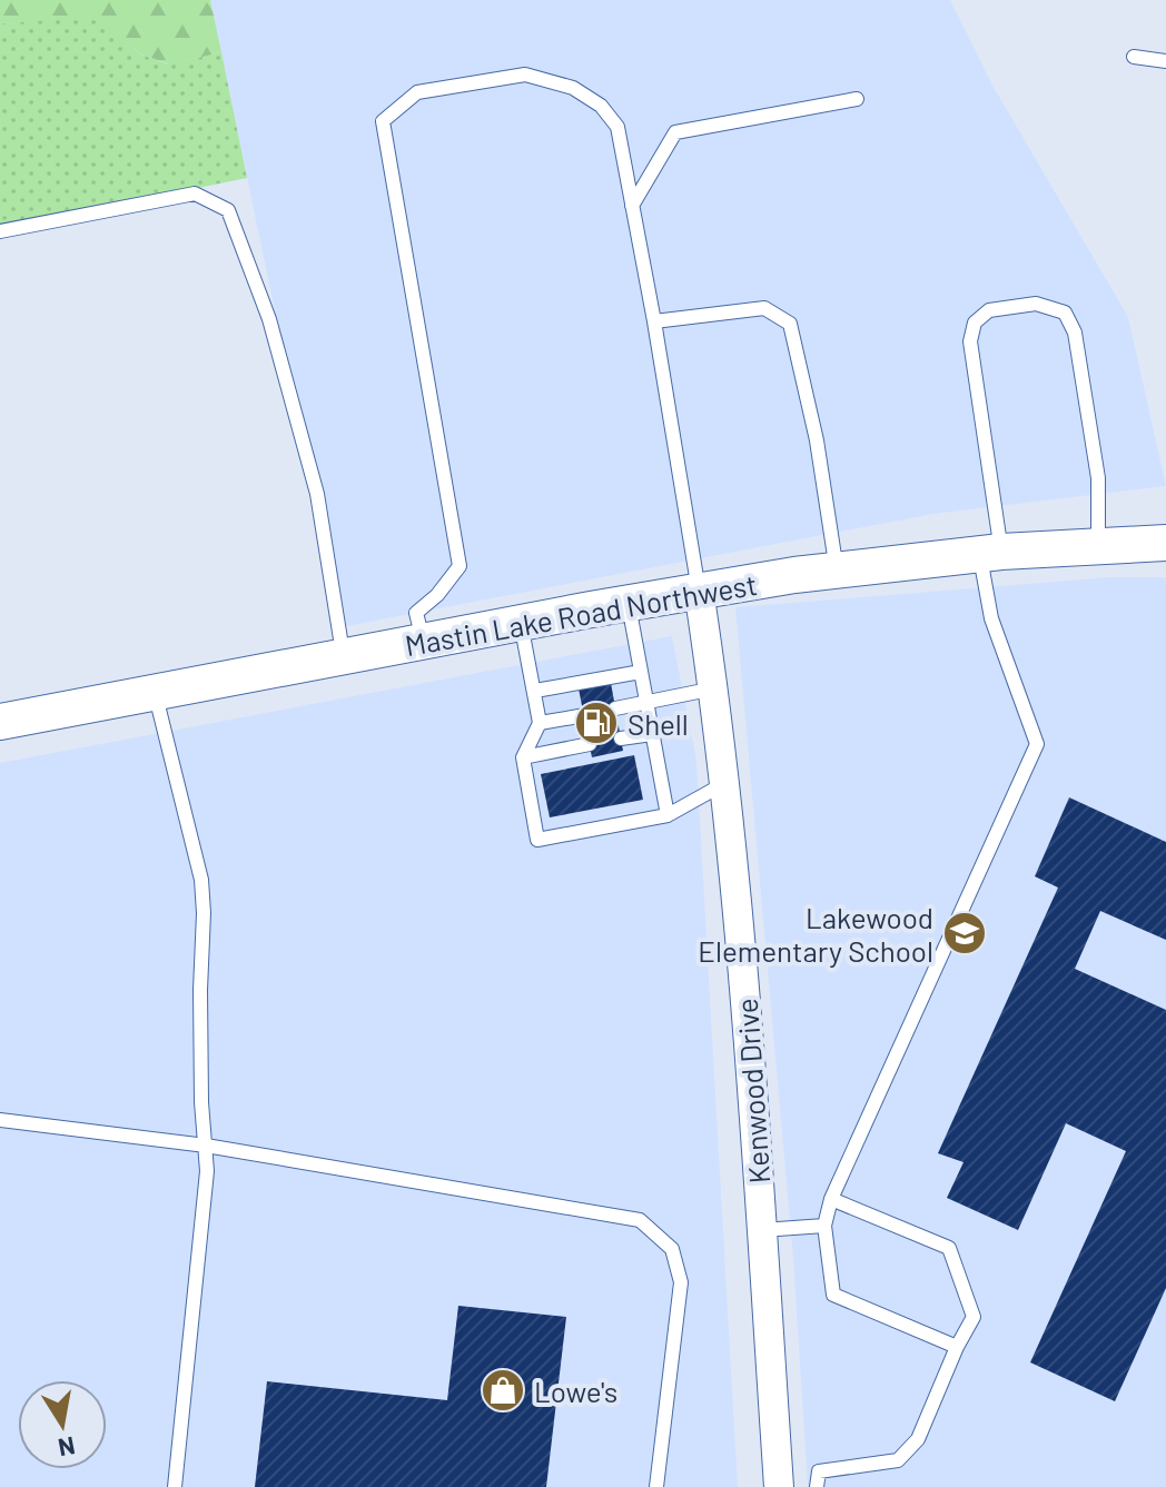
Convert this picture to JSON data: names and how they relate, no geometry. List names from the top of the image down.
{
  "streets": {
    "street": ["Mastin Lake Road Northwest", "Kenwood Drive"]
  },
  "crossings": [
    ["Mastin Lake Road Northwest", "Kenwood Drive"]
  ],
  "places": {
    "fuel station": ["Shell"],
    "school or university": ["Lakewood Elementary School"],
    "shop": ["Lowe's"]
  },
  "north": "bottom"
}
